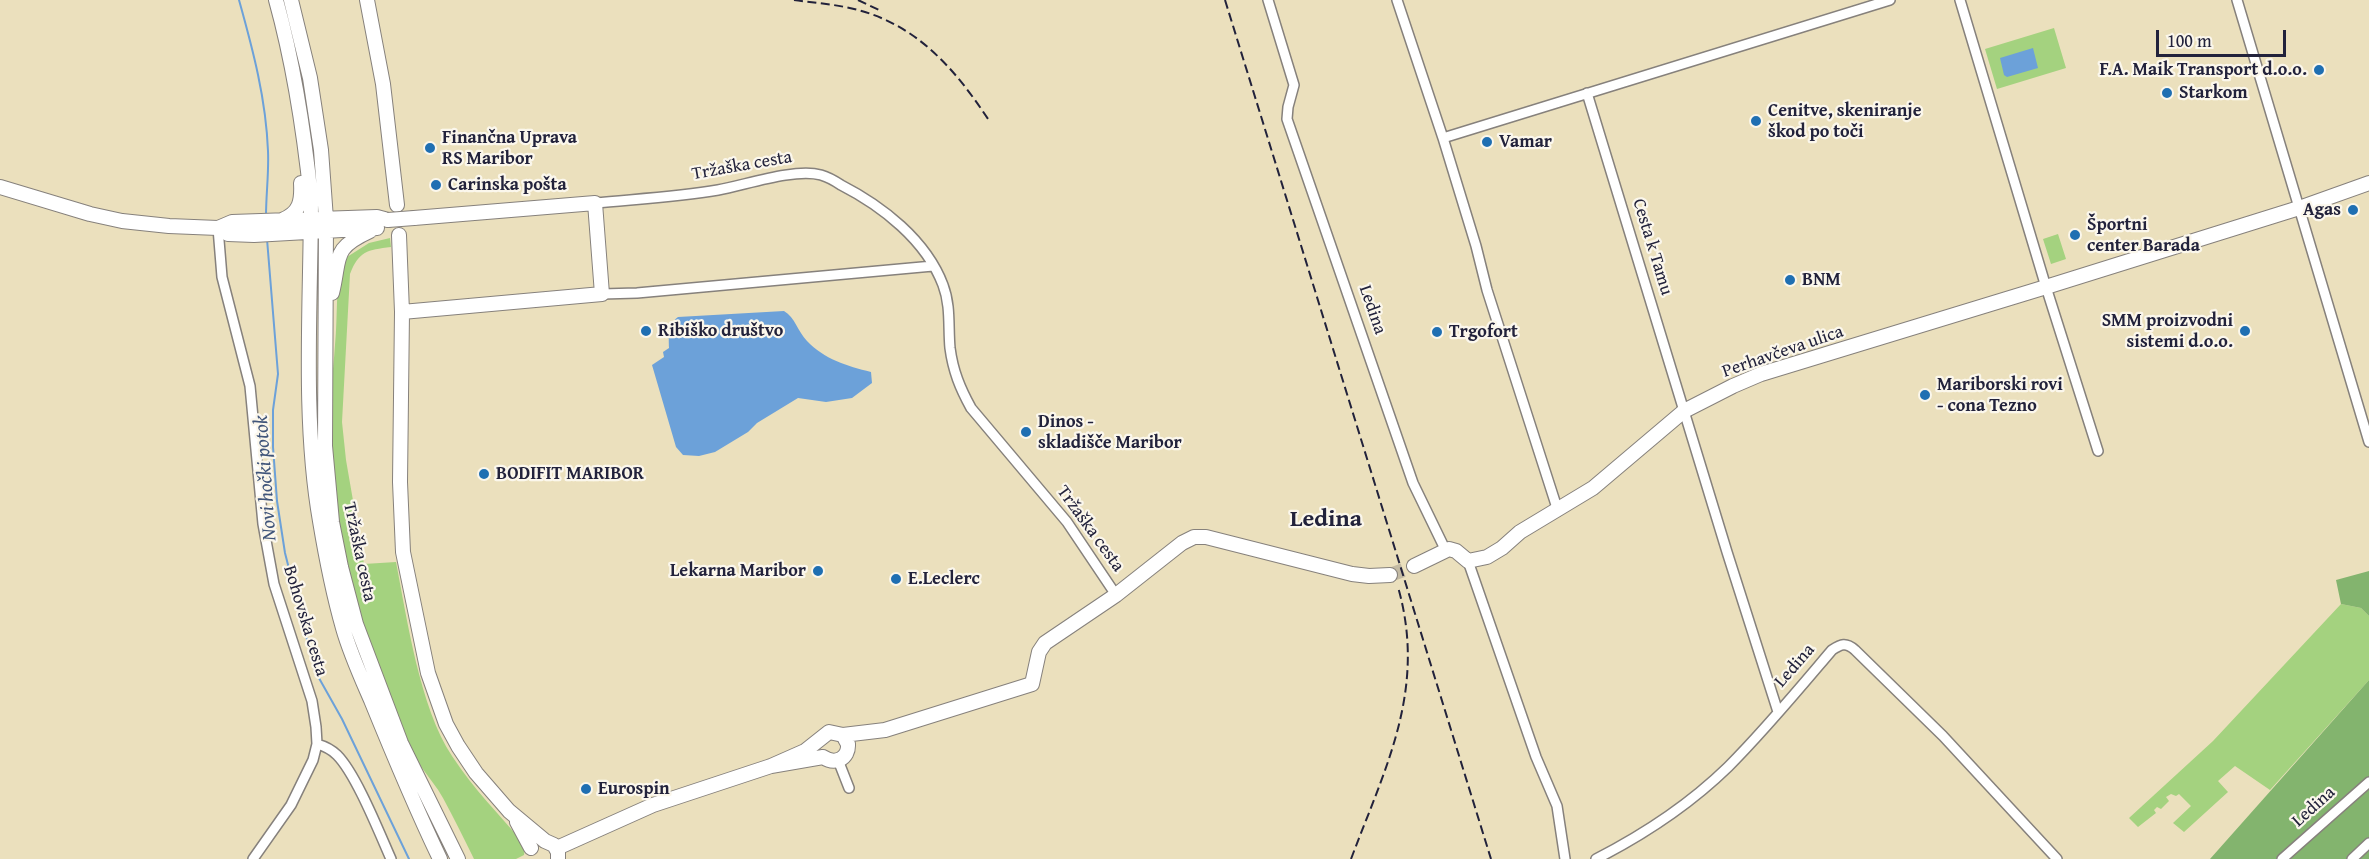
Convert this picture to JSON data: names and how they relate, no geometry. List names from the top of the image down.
{
  "streets": {
    "street": [
      "Tržaška cesta",
      "Cesta k Tamu",
      "Ledina",
      "Perhavčeva ulica",
      "Bohovska cesta"
    ]
  },
  "crossings": [
    ["Cesta k Tamu", "Ledina"],
    ["Cesta k Tamu", "Perhavčeva ulica"]
  ],
  "districts": ["Ledina"],
  "water": ["Novi hočki potok"],
  "places": [
    "F.A. Maik Transport d.o.o.",
    "Starkom",
    "Cenitve, skeniranje škod po toči",
    "Vamar",
    "Finančna Uprava RS Maribor",
    "Carinska pošta",
    "Agas",
    "Športni center Barada",
    "BNM",
    "Ribiško društvo",
    "SMM proizvodni sistemi d.o.o.",
    "Trgofort",
    "Mariborski rovi - cona Tezno",
    "Dinos - skladišče Maribor",
    "BODIFIT MARIBOR",
    "Lekarna Maribor",
    "E.Leclerc",
    "Eurospin"
  ],
  "scale_bar": "100 m"
}
